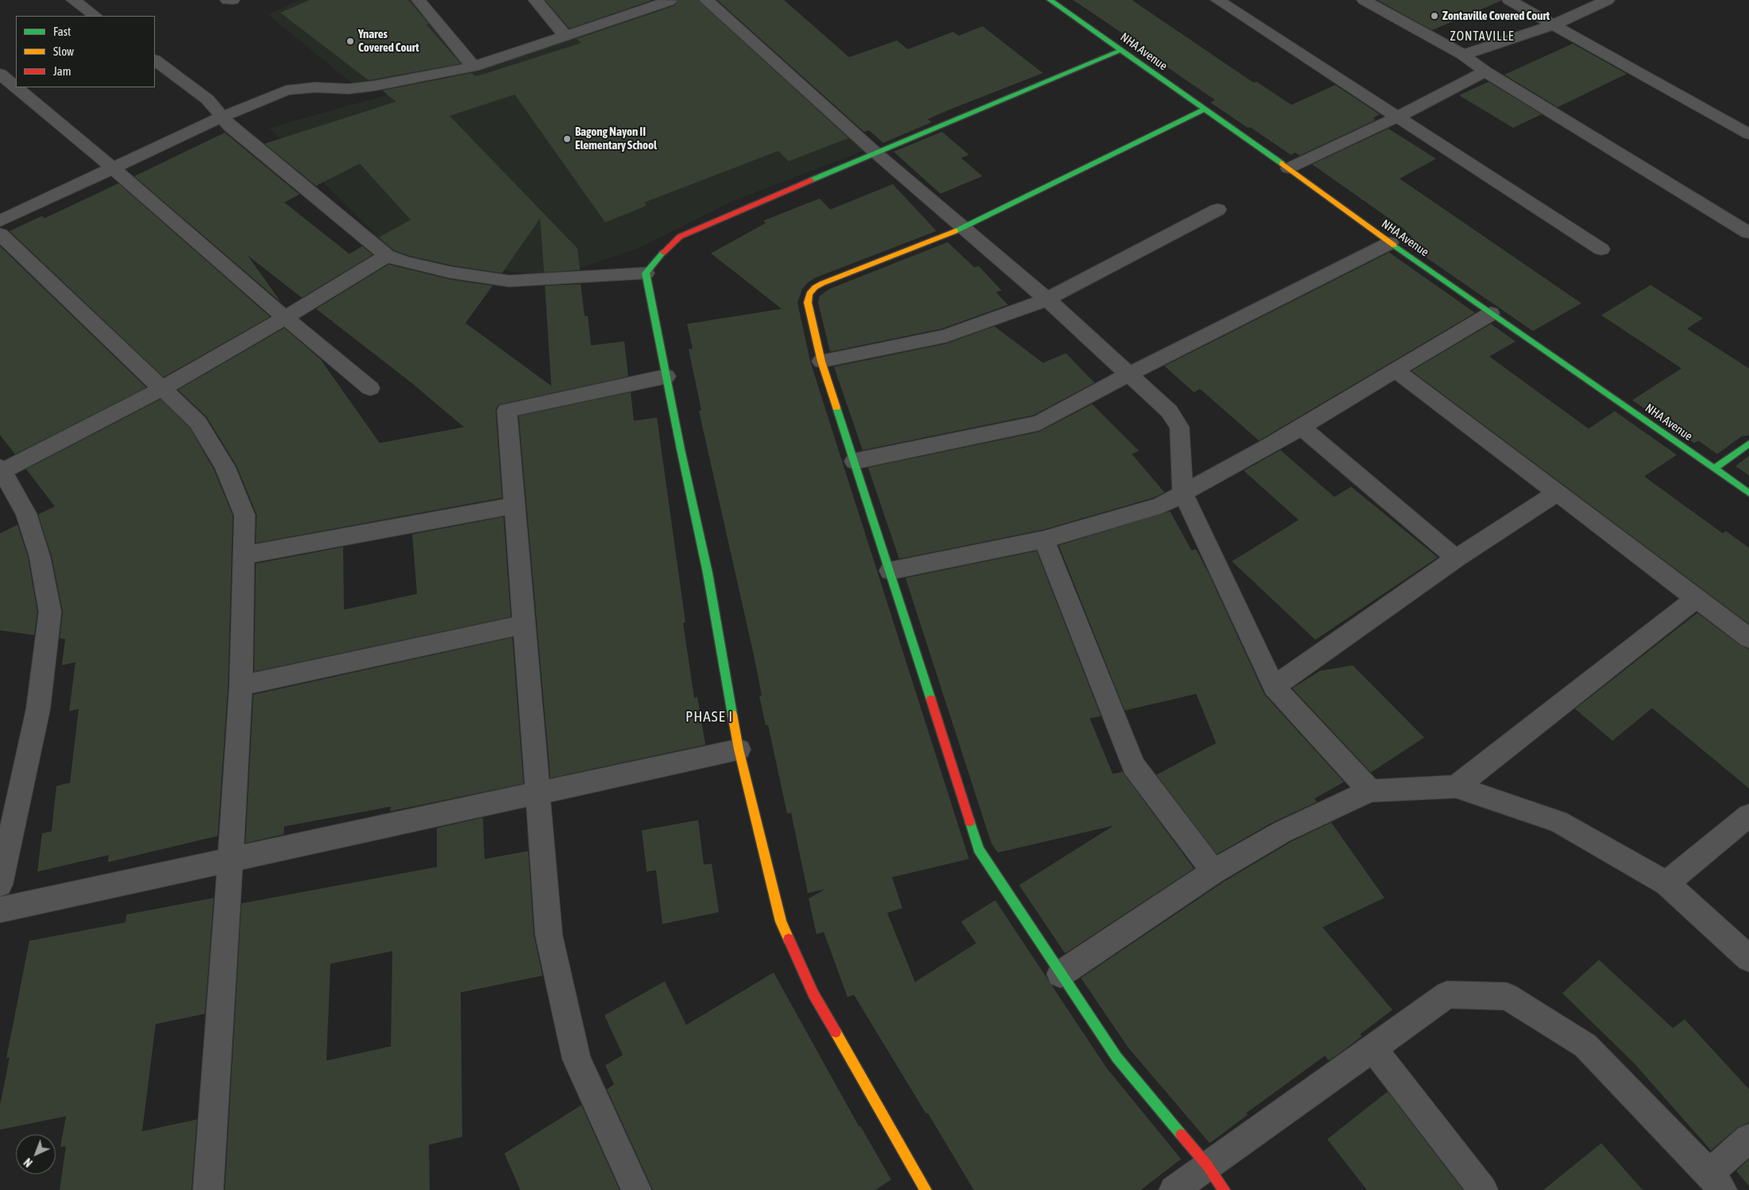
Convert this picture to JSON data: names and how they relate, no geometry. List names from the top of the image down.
{
  "streets": {
    "street": ["NHA Avenue"]
  },
  "districts": ["ZONTAVILLE", "PHASE I"],
  "places": ["Zontaville Covered Court", "Ynares Covered Court", "Bagong Nayon II Elementary School"],
  "legend": ["Fast", "Slow", "Jam"],
  "north": "bottom left"
}
